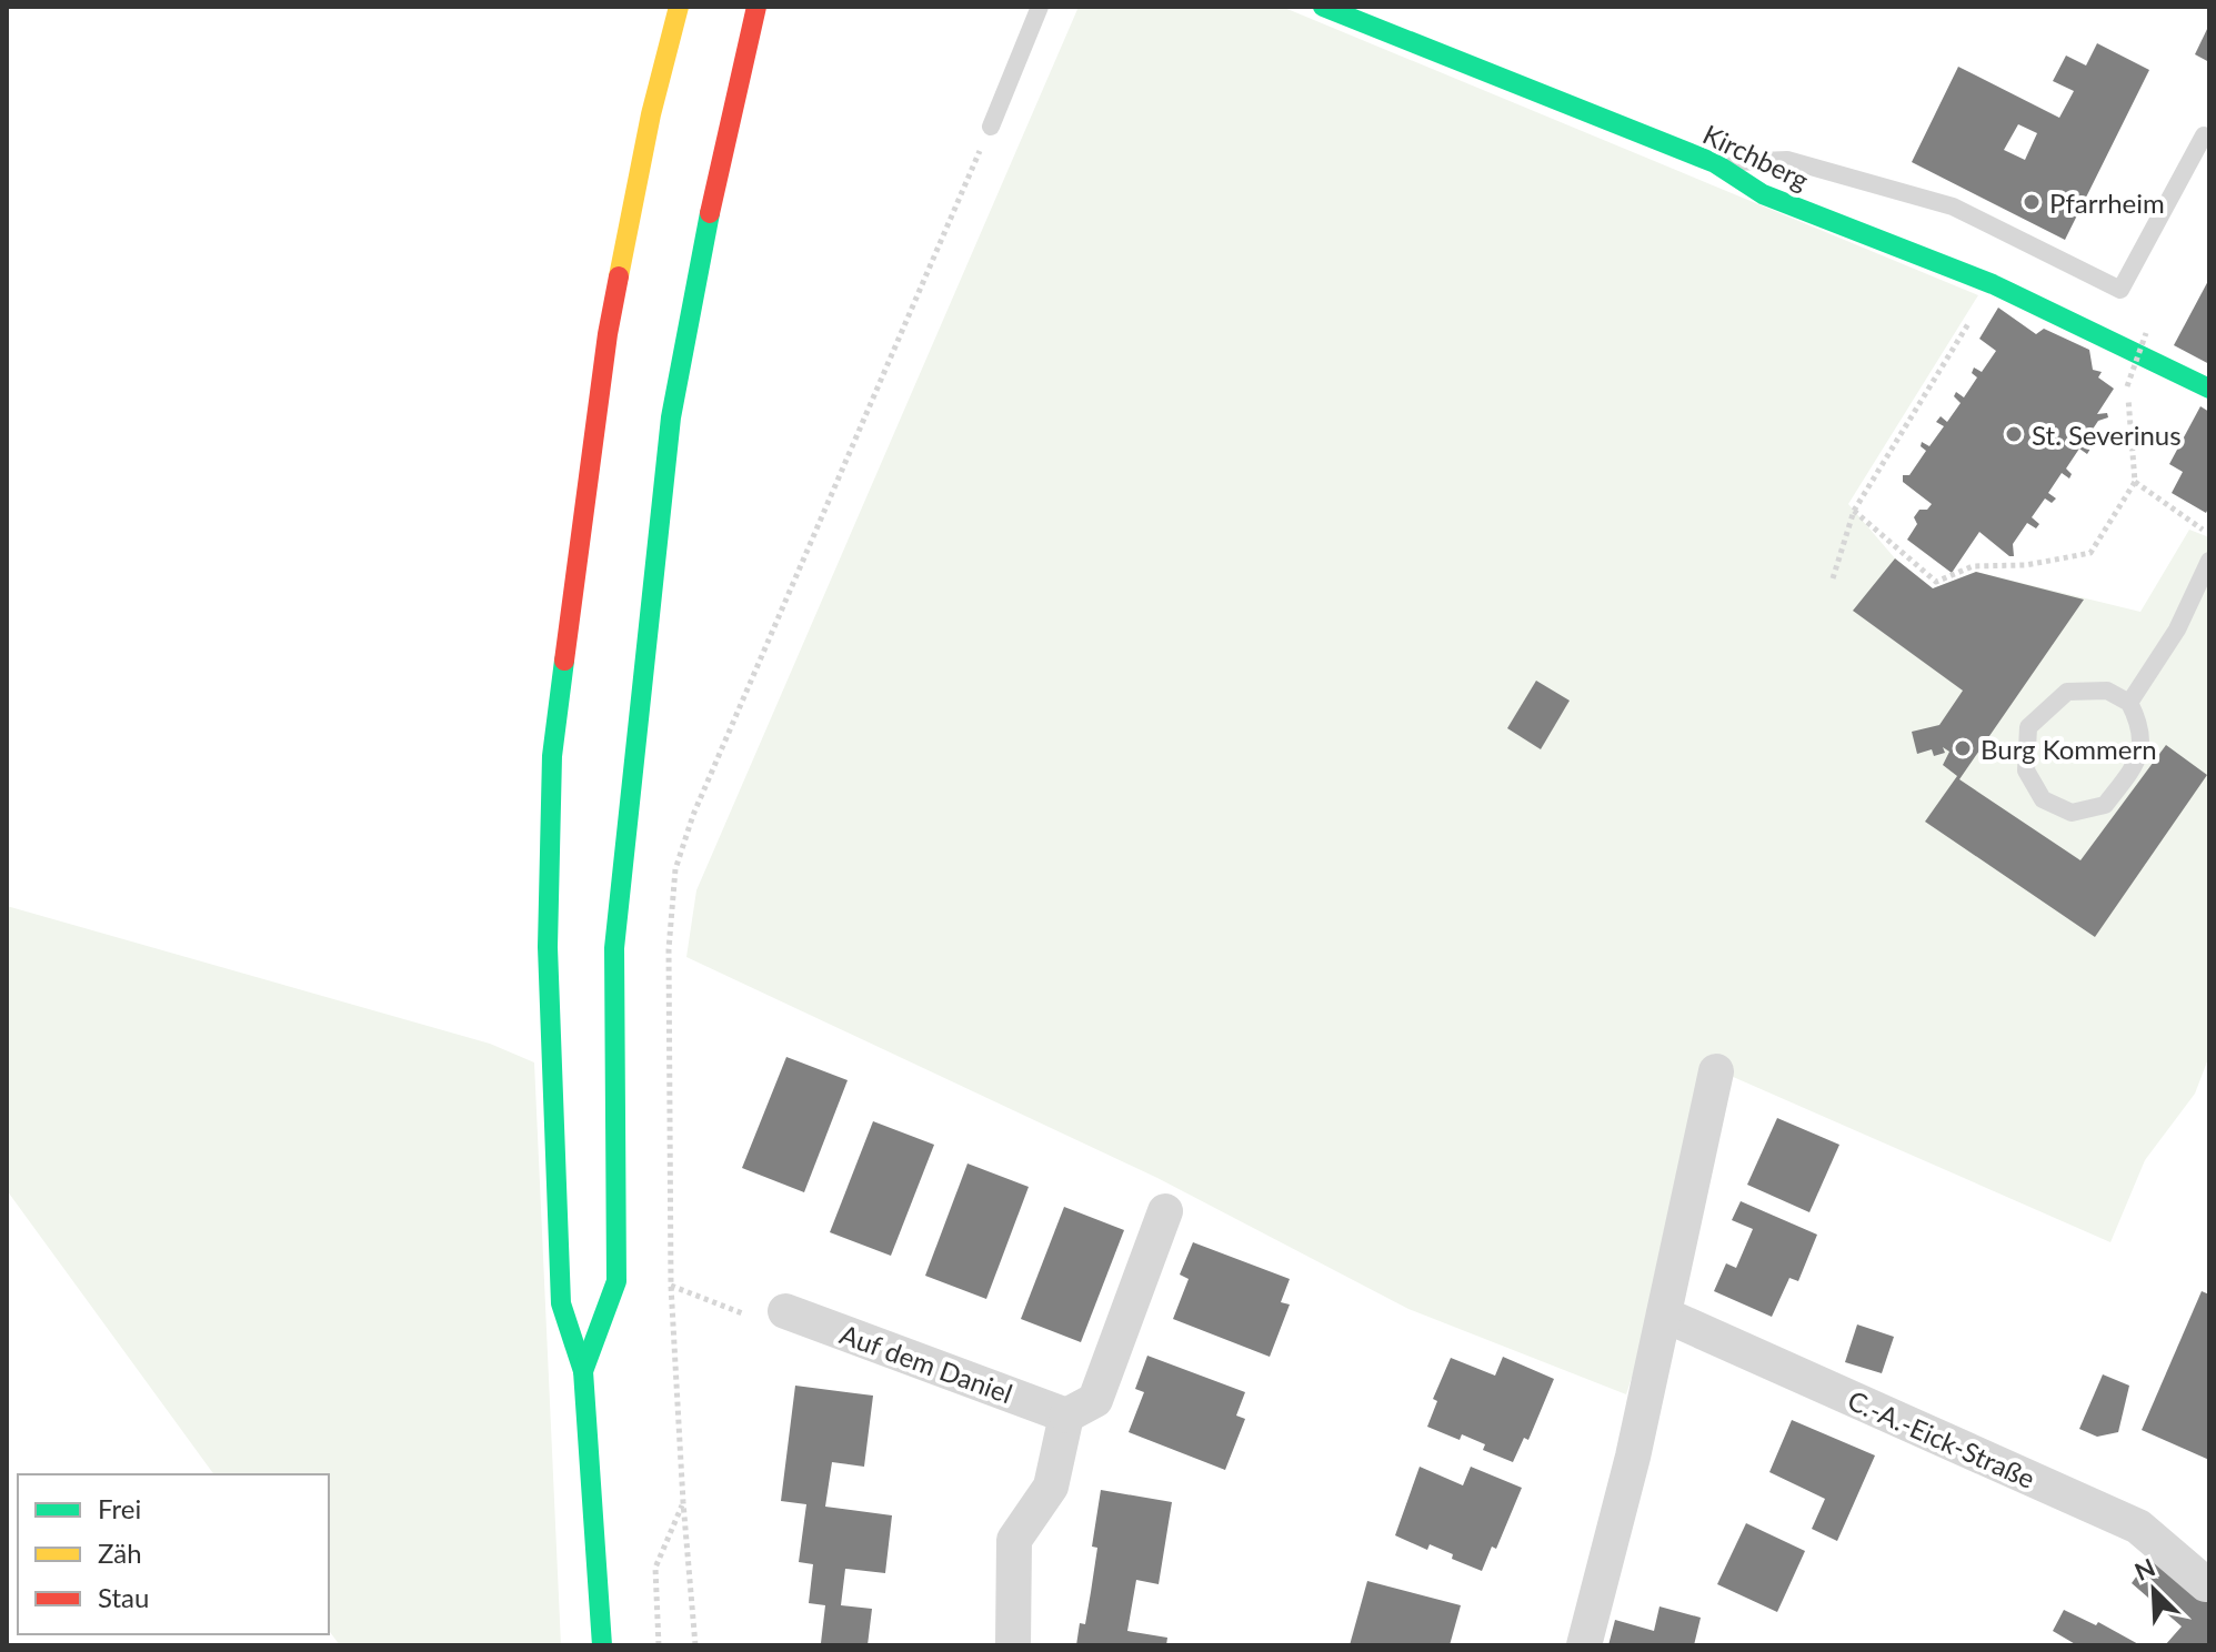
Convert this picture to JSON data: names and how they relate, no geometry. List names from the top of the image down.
{
  "streets": {
    "main road": ["Kirchberg"],
    "street": ["Auf dem Daniel", "C.-A.-Eick-Straße"]
  },
  "places": ["Pfarrheim", "St. Severinus", "Burg Kommern"],
  "legend": ["Frei", "Zäh", "Stau"],
  "north": "top left"
}
